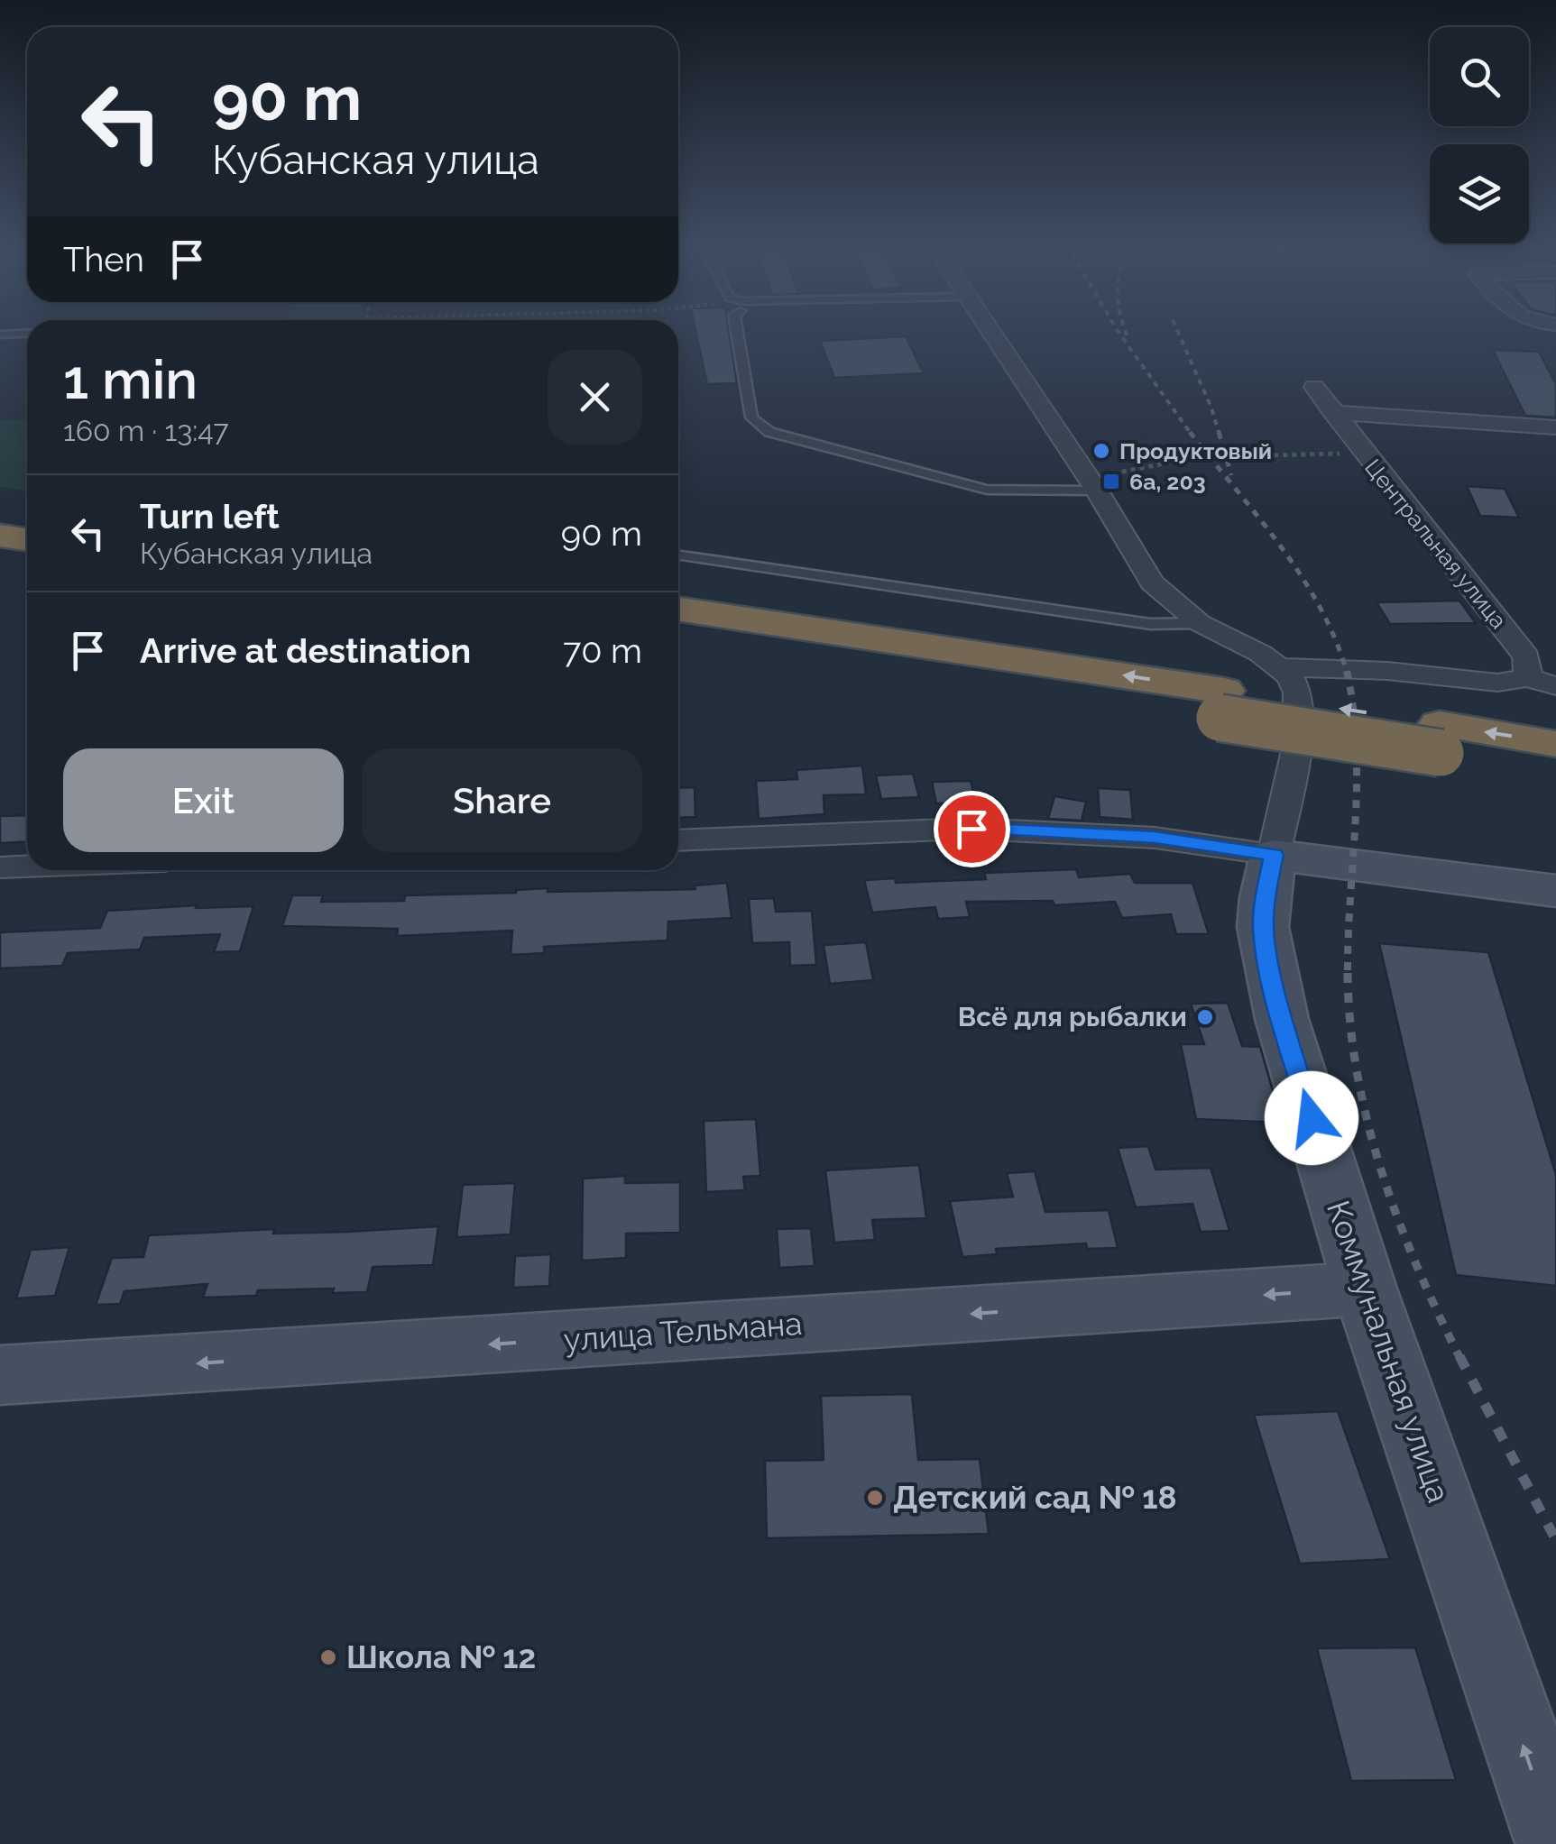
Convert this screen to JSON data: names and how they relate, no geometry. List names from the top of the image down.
{
  "streets": {
    "street": ["Центральная улица", "улица Тельмана", "Коммунальная улица"]
  },
  "crossings": [
    ["улица Тельмана", "Коммунальная улица"]
  ],
  "one_way": ["улица Тельмана", "Коммунальная улица"],
  "places": {
    "other": [
      "Продуктовый",
      "Всё для рыбалки",
      "Детский сад № 18",
      "Школа № 12"
    ],
    "transit": ["6a, 203"]
  },
  "page": {
    "turn": ["90 m", "Кубанская улица"],
    "then": "Then",
    "heading": ["1 min", "160 m · 13:47"],
    "list": [
      {
        "name": "Turn left",
        "note": "Кубанская улица",
        "value": "90 m"
      },
      {
        "name": "Arrive at destination",
        "value": "70 m"
      }
    ],
    "buttons": ["Exit", "Share"]
  }
}
